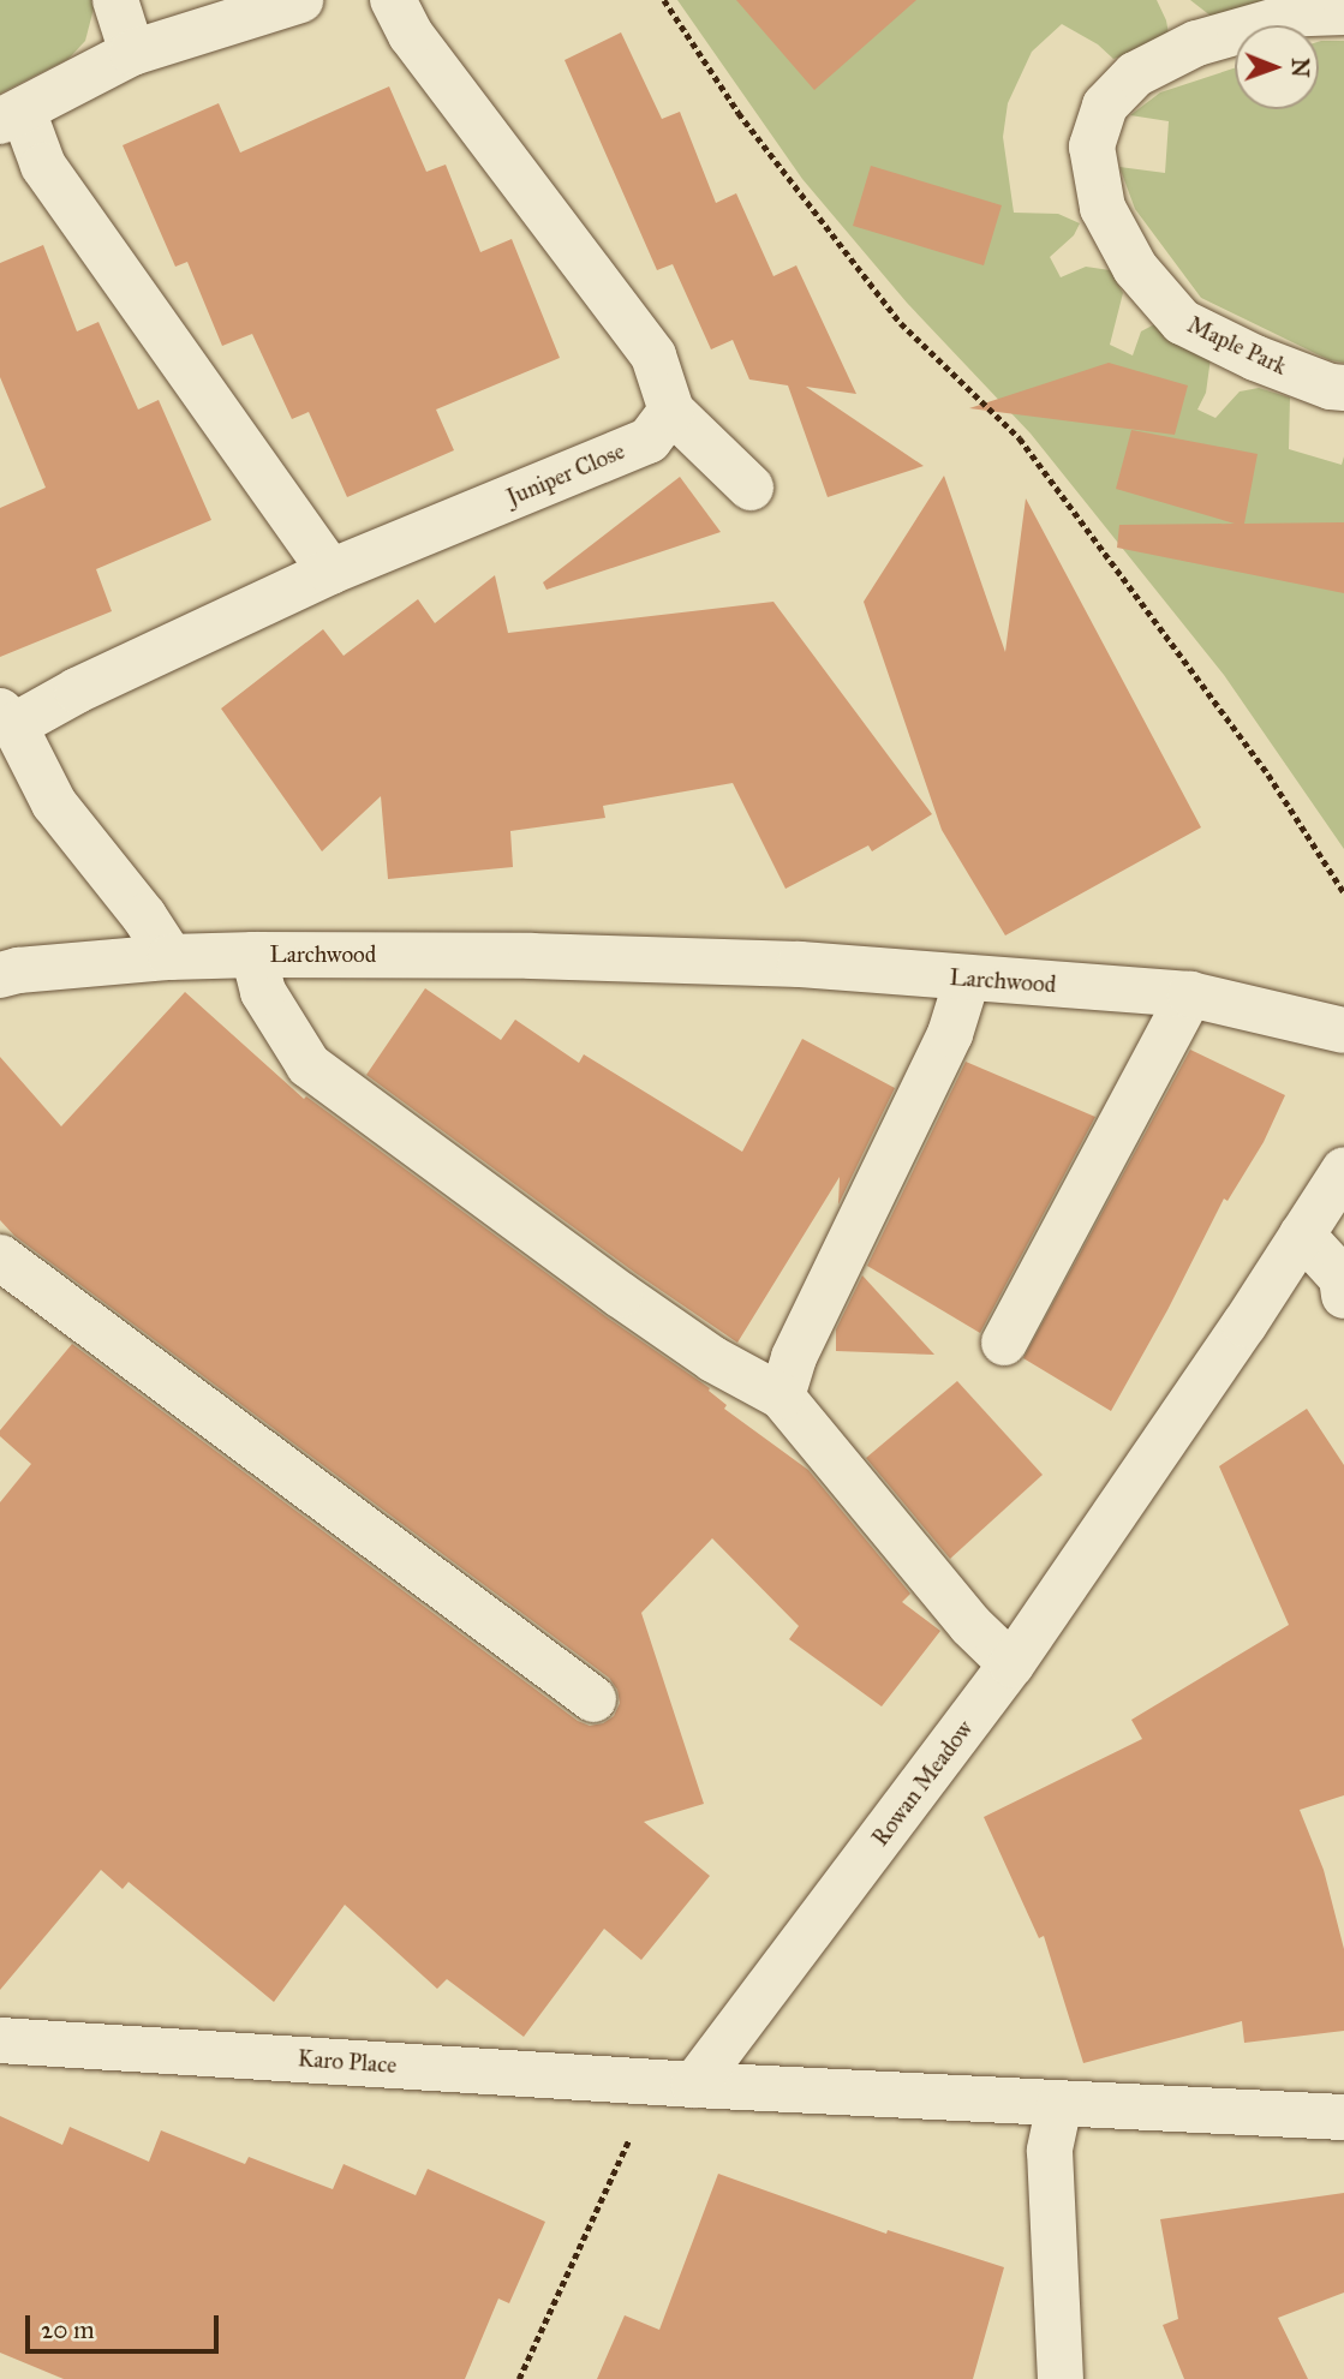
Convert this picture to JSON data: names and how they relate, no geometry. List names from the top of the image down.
{
  "streets": {
    "lane": [
      "Maple Park",
      "Juniper Close",
      "Larchwood",
      "Rowan Meadow",
      "Karo Place"
    ]
  },
  "crossings": [
    ["Larchwood", "Rowan Meadow"],
    ["Rowan Meadow", "Karo Place"]
  ],
  "scale_bar": "20 m",
  "north": "right"
}
